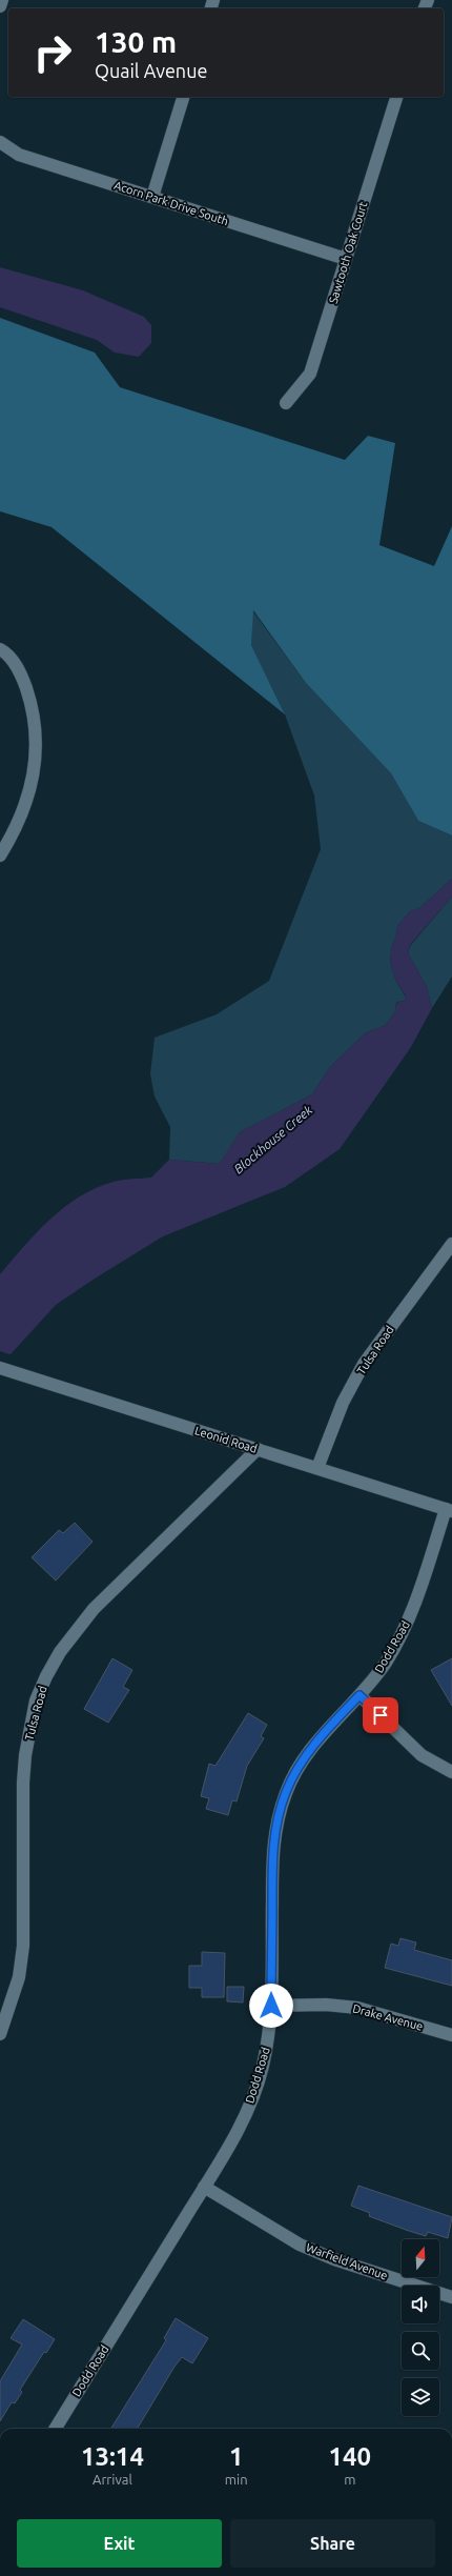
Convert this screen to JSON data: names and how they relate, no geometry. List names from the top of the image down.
{
  "streets": {
    "street": [
      "Acorn Park Drive South",
      "Sawtooth Oak Court",
      "Tulsa Road",
      "Leonid Road",
      "Dodd Road",
      "Drake Avenue",
      "Warfield Avenue"
    ]
  },
  "crossings": [
    ["Acorn Park Drive South", "Sawtooth Oak Court"],
    ["Tulsa Road", "Leonid Road"],
    ["Leonid Road", "Dodd Road"],
    ["Dodd Road", "Drake Avenue"],
    ["Dodd Road", "Warfield Avenue"]
  ],
  "water": ["Blockhouse Creek"],
  "north": "top",
  "page": {
    "turn": ["130 m", "Quail Avenue"],
    "eta": [
      "13:14",
      "Arrival",
      "1",
      "min",
      "140",
      "m"
    ],
    "buttons": ["Exit", "Share"]
  }
}
